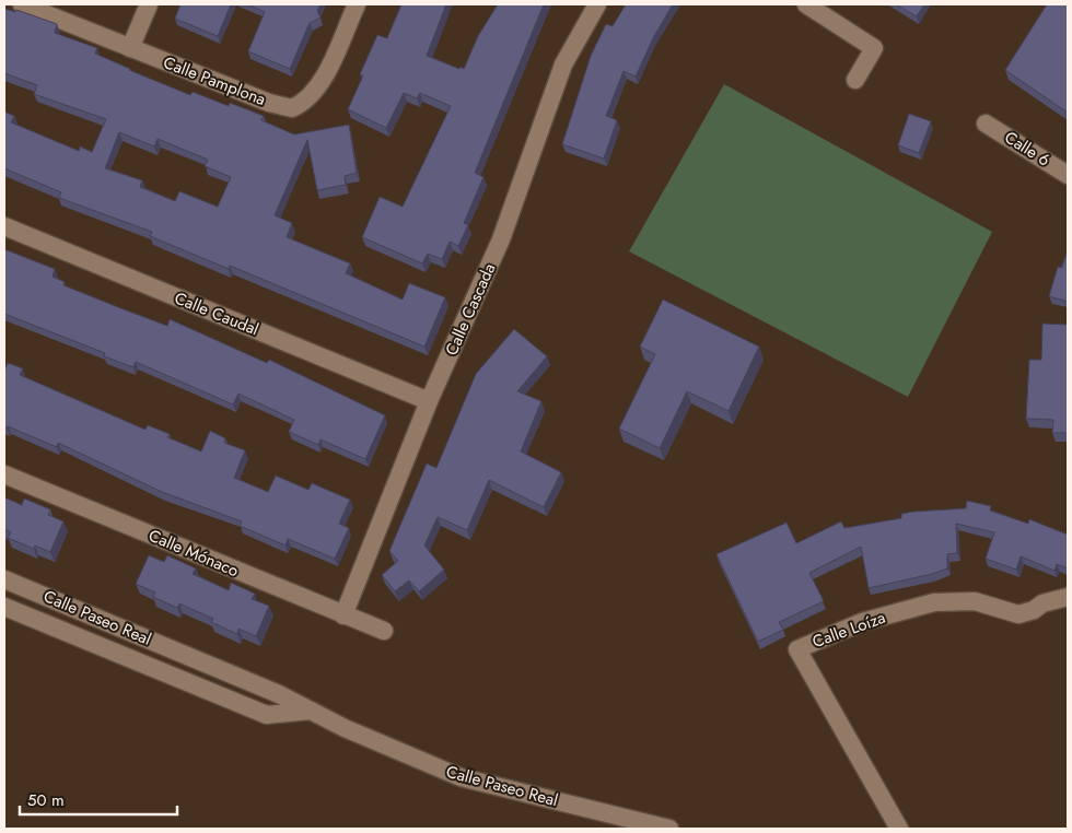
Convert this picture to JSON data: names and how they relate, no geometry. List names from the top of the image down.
{
  "streets": {
    "street": [
      "Calle Pamplona",
      "Calle 6",
      "Calle Cascada",
      "Calle Caudal",
      "Calle Mónaco",
      "Calle Paseo Real",
      "Calle Loíza"
    ]
  },
  "crossings": [
    ["Calle Cascada", "Calle Caudal"],
    ["Calle Cascada", "Calle Mónaco"]
  ],
  "scale_bar": "50 m"
}
